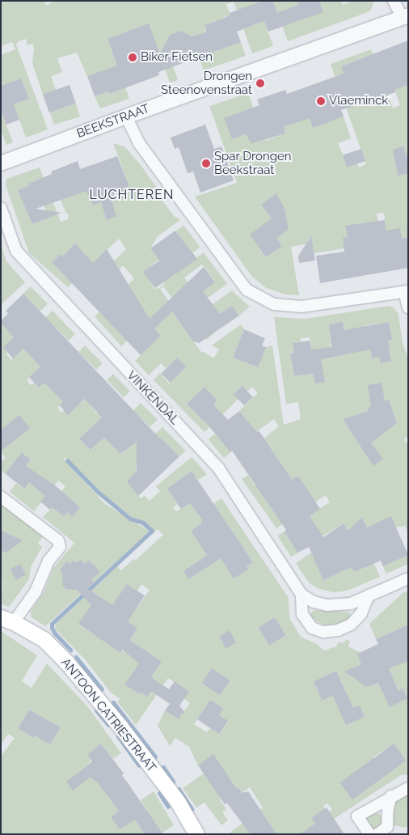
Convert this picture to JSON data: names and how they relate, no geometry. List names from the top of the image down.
{
  "streets": {
    "main road": ["ANTOON CATRIESTRAAT"],
    "street": ["BEEKSTRAAT", "VINKENDAL"]
  },
  "districts": ["LUCHTEREN"],
  "places": [
    "Biker Fietsen",
    "Drongen Steenovenstraat",
    "Vlaeminck",
    "Spar Drongen Beekstraat"
  ]
}
